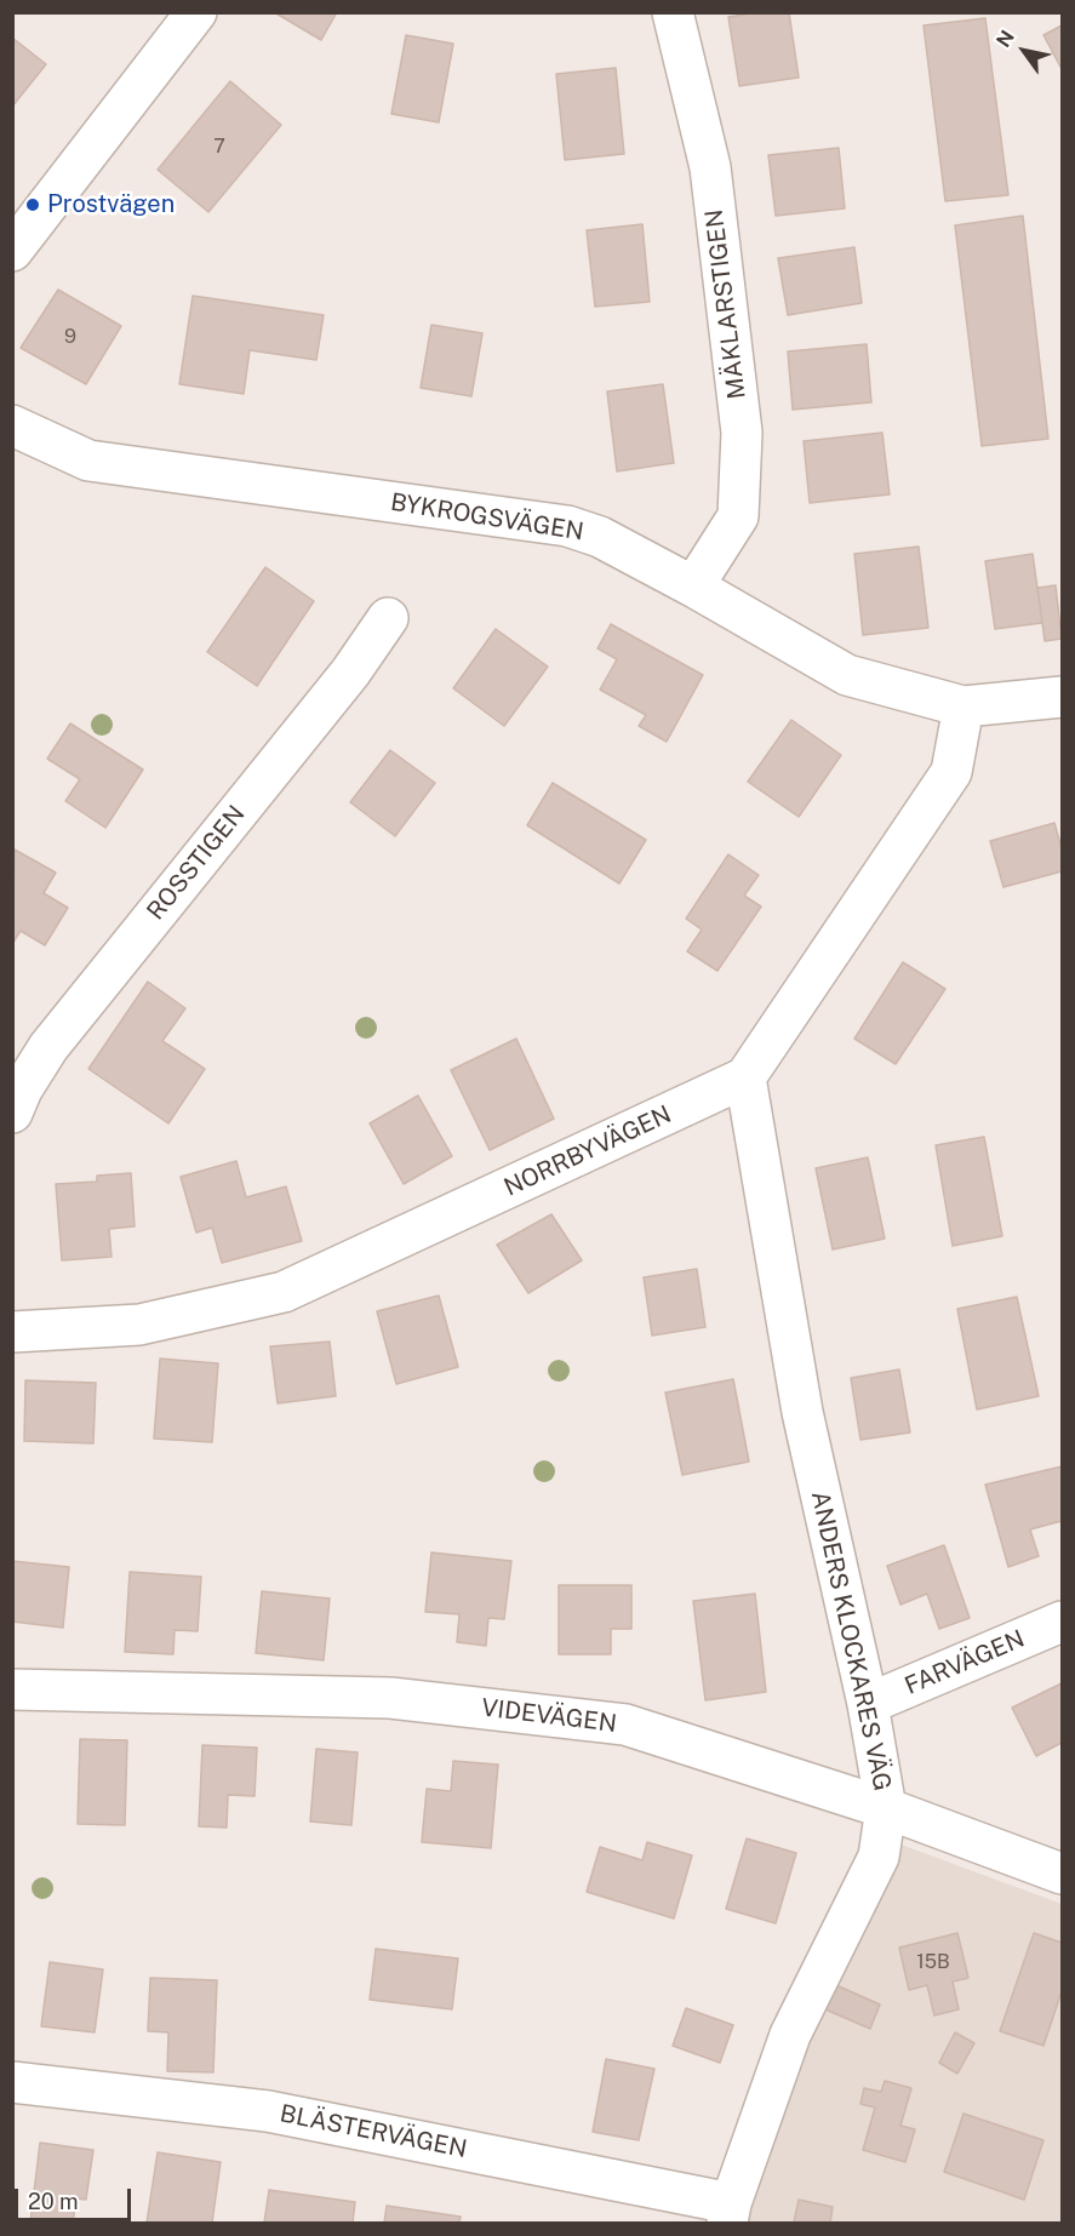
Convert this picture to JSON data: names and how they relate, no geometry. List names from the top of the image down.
{
  "streets": {
    "street": [
      "MÄKLARSTIGEN",
      "BYKROGSVÄGEN",
      "ROSSTIGEN",
      "NORRBYVÄGEN",
      "ANDERS KLOCKARES VÄG",
      "FARVÄGEN",
      "VIDEVÄGEN",
      "BLÄSTERVÄGEN"
    ]
  },
  "crossings": [
    ["MÄKLARSTIGEN", "BYKROGSVÄGEN"],
    ["NORRBYVÄGEN", "ANDERS KLOCKARES VÄG"],
    ["ANDERS KLOCKARES VÄG", "FARVÄGEN"],
    ["ANDERS KLOCKARES VÄG", "VIDEVÄGEN"],
    ["ANDERS KLOCKARES VÄG", "BLÄSTERVÄGEN"]
  ],
  "places": ["Prostvägen"],
  "house_numbers": ["7", "9", "15B"],
  "scale_bar": "20 m",
  "north": "top left"
}
